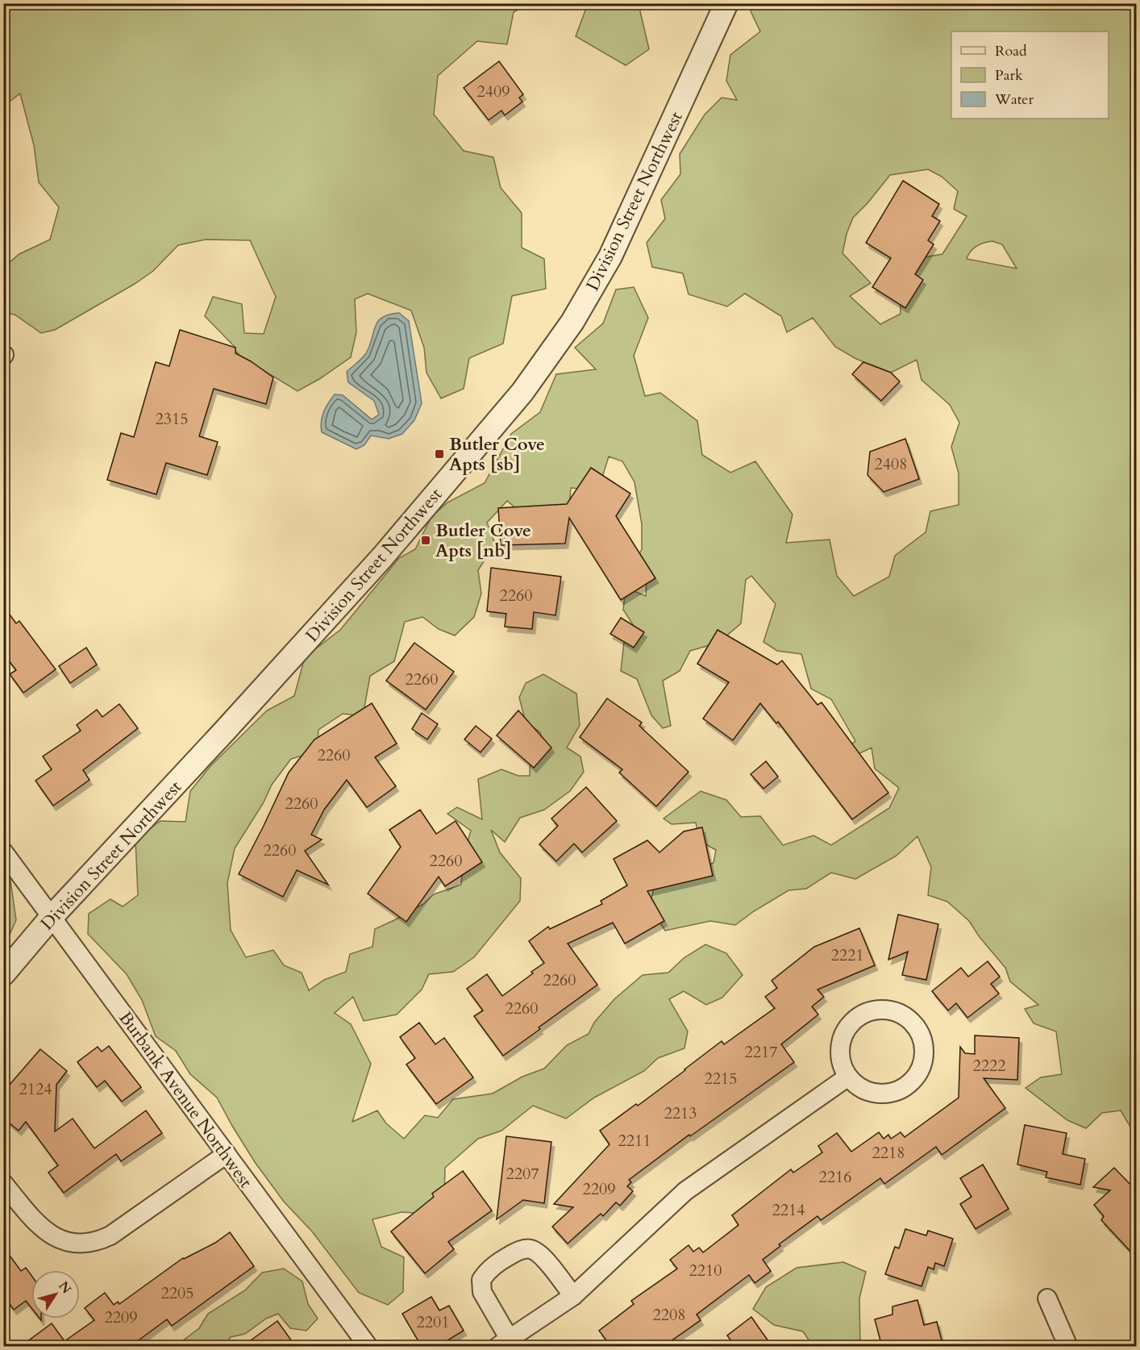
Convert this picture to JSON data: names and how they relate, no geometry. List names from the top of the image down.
{
  "streets": {
    "street": ["Division Street Northwest", "Burbank Avenue Northwest"]
  },
  "crossings": [
    ["Division Street Northwest", "Burbank Avenue Northwest"]
  ],
  "places": {
    "transit": ["Butler Cove Apts [sb]", "Butler Cove Apts [nb]"]
  },
  "house_numbers": [
    "2409",
    "2315",
    "2408",
    "2260",
    "2260",
    "2260",
    "2260",
    "2260",
    "2260",
    "2221",
    "2260",
    "2260",
    "2217",
    "2222",
    "2215",
    "2124",
    "2213",
    "2211",
    "2218",
    "2207",
    "2216",
    "2209",
    "2214",
    "2210",
    "2205",
    "2208",
    "2209",
    "2201"
  ],
  "legend": ["Road", "Park", "Water"],
  "north": "top right"
}
